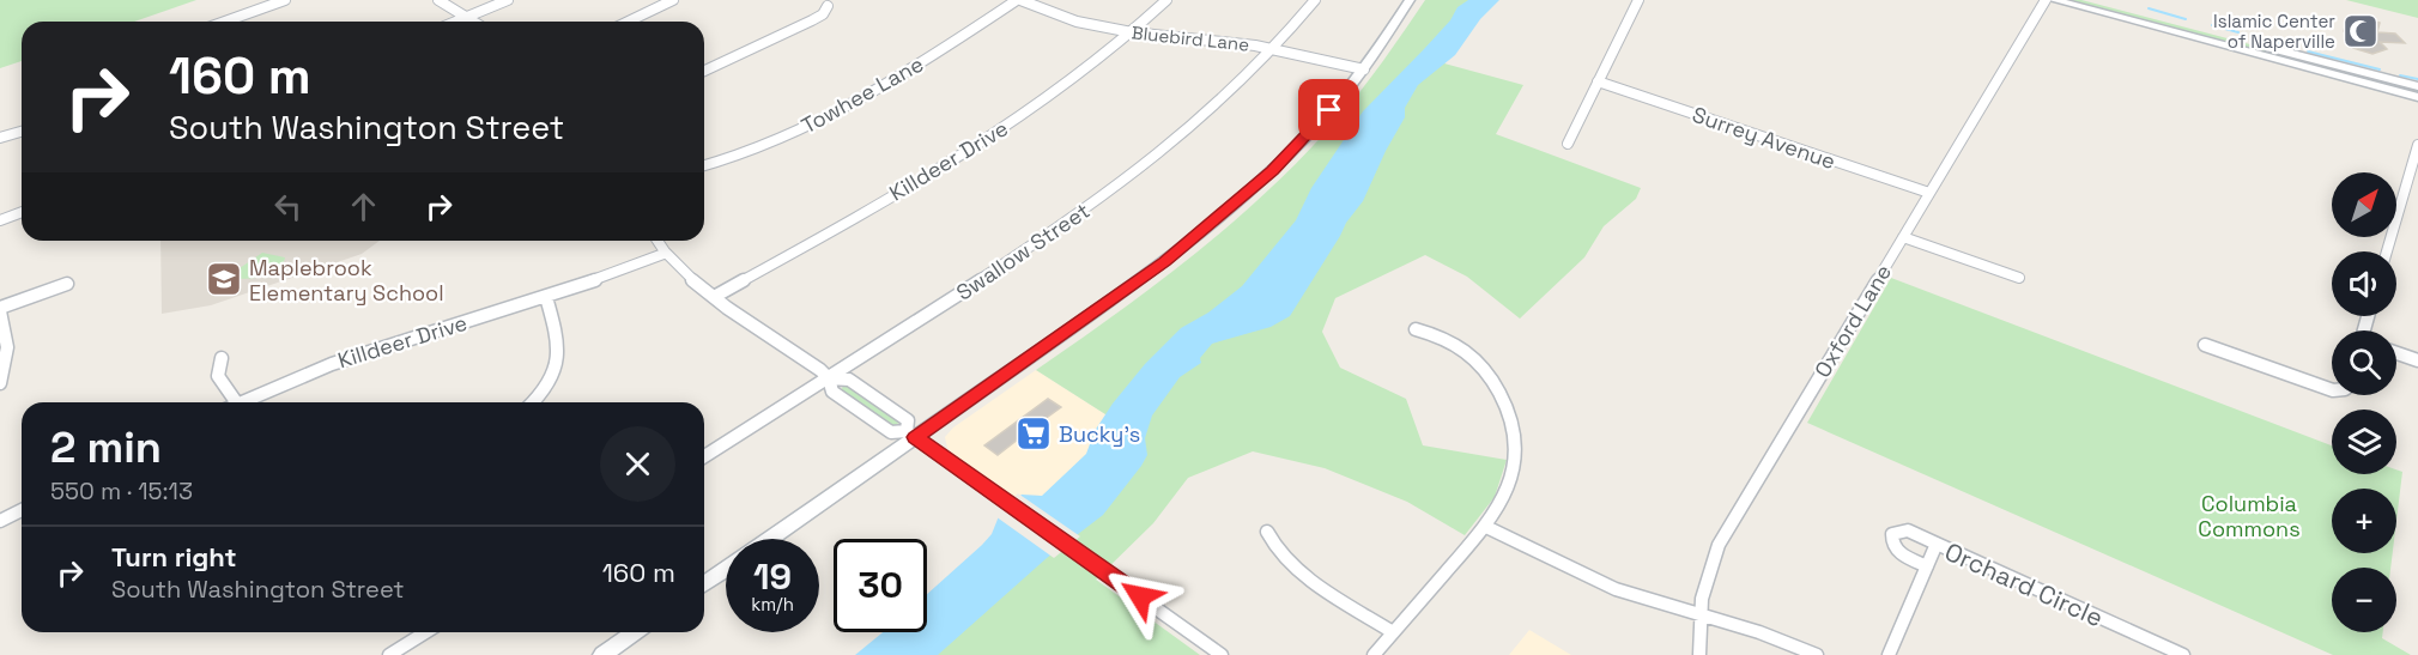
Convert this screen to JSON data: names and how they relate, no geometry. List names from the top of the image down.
{
  "streets": {
    "street": [
      "Bluebird Lane",
      "Towhee Lane",
      "Surrey Avenue",
      "Killdeer Drive",
      "Swallow Street",
      "Oxford Lane",
      "Orchard Circle"
    ]
  },
  "crossings": [
    ["Bluebird Lane", "Towhee Lane"],
    ["Bluebird Lane", "Killdeer Drive"],
    ["Bluebird Lane", "Swallow Street"],
    ["Surrey Avenue", "Oxford Lane"]
  ],
  "parks": ["Columbia Commons"],
  "places": {
    "mosque": ["Islamic Center of Naperville"],
    "school or university": ["Maplebrook Elementary School"],
    "supermarket": ["Bucky's"]
  },
  "north": "top right",
  "page": {
    "turn": ["160 m", "South Washington Street"],
    "map_buttons": ["+", "−"],
    "heading": ["2 min", "550 m · 15:13"],
    "list": [
      {
        "name": "Turn right",
        "note": "South Washington Street",
        "value": "160 m"
      }
    ],
    "speed": "19 km/h",
    "limit": "30"
  }
}
